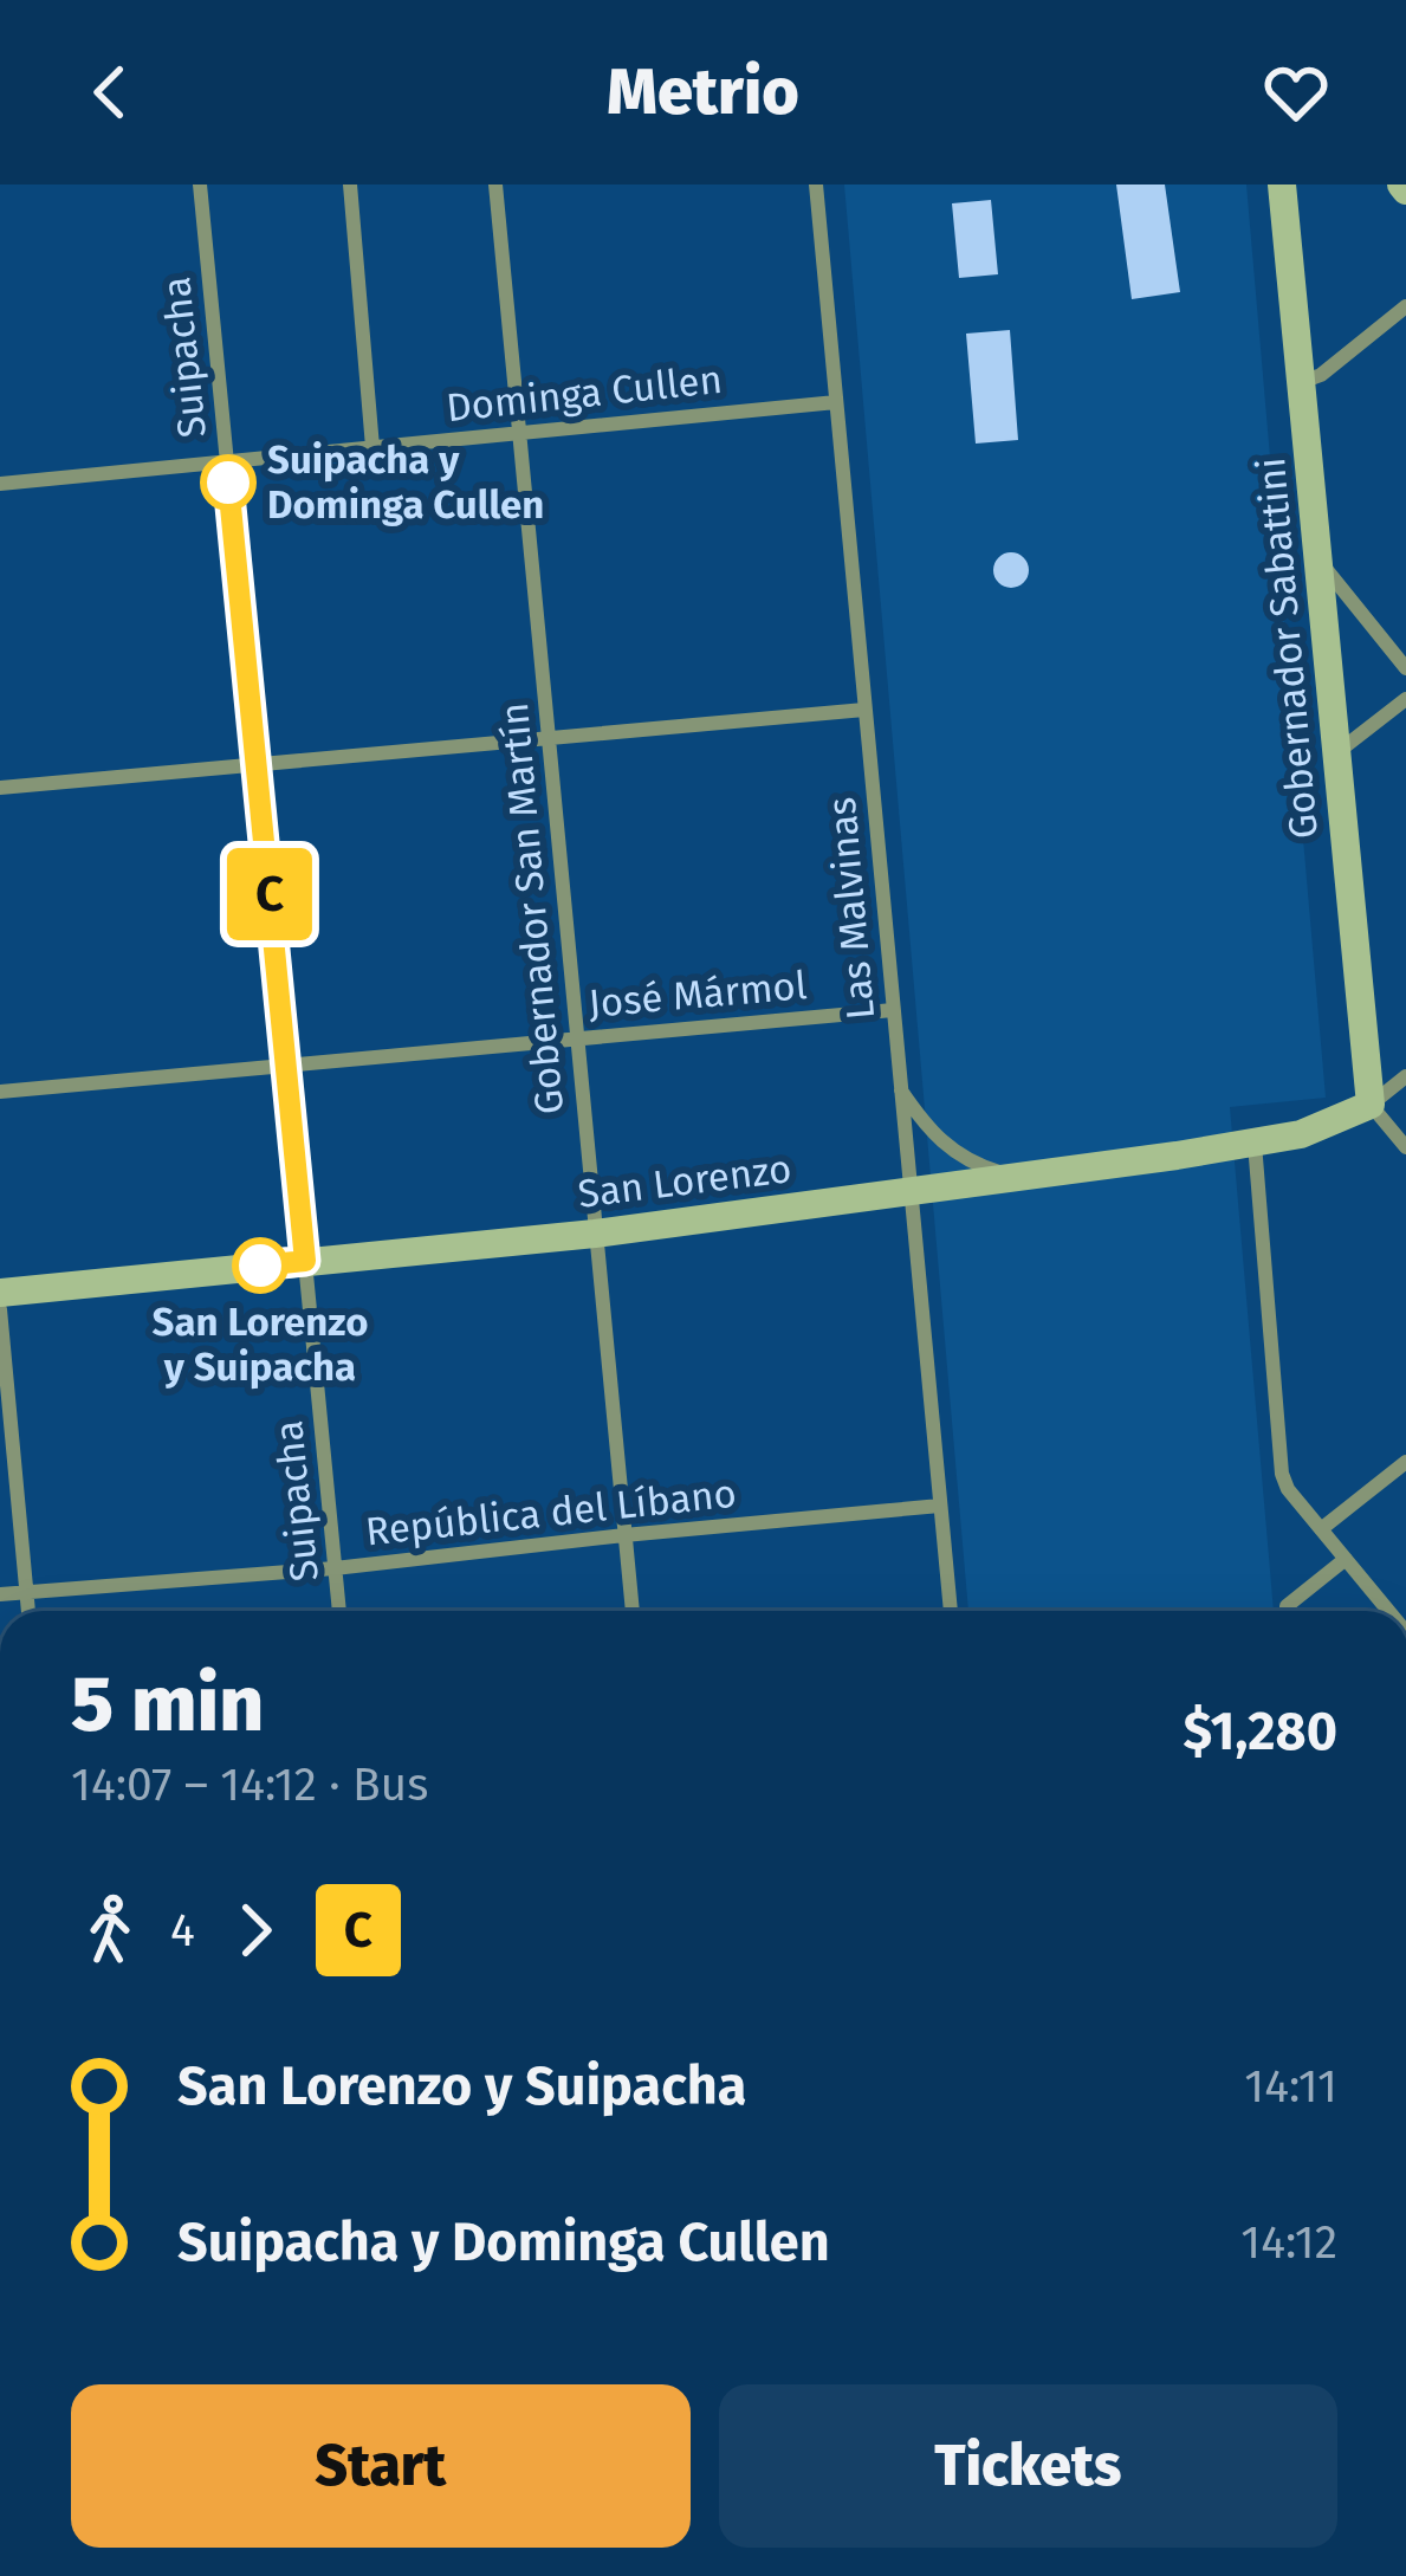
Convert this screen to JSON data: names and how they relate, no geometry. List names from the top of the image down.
{
  "streets": {
    "main road": ["Gobernador Sabattini", "San Lorenzo"],
    "street": [
      "Suipacha",
      "Dominga Cullen",
      "Gobernador San Martín",
      "Las Malvinas",
      "José Mármol",
      "República del Líbano"
    ]
  },
  "crossings": [
    ["Suipacha", "Dominga Cullen"],
    ["Suipacha", "José Mármol"],
    ["Suipacha", "San Lorenzo"],
    ["Suipacha", "República del Líbano"],
    ["Dominga Cullen", "Gobernador San Martín"],
    ["Dominga Cullen", "Las Malvinas"],
    ["Gobernador Sabattini", "San Lorenzo"],
    ["Gobernador San Martín", "José Mármol"],
    ["Gobernador San Martín", "San Lorenzo"],
    ["Gobernador San Martín", "República del Líbano"],
    ["Las Malvinas", "José Mármol"],
    ["Las Malvinas", "San Lorenzo"],
    ["Las Malvinas", "República del Líbano"]
  ],
  "places": ["Suipacha y Dominga Cullen", "San Lorenzo y Suipacha"],
  "lines": ["bus line C"],
  "page": {
    "header": "Metrio",
    "on_map": "C",
    "heading": ["5 min", "14:07 – 14:12 · Bus", "$1,280"],
    "legs": ["4", "C"],
    "list": [
      {
        "name": "San Lorenzo y Suipacha",
        "value": "14:11"
      },
      {
        "name": "Suipacha y Dominga Cullen",
        "value": "14:12"
      }
    ],
    "buttons": ["Start", "Tickets"]
  }
}
